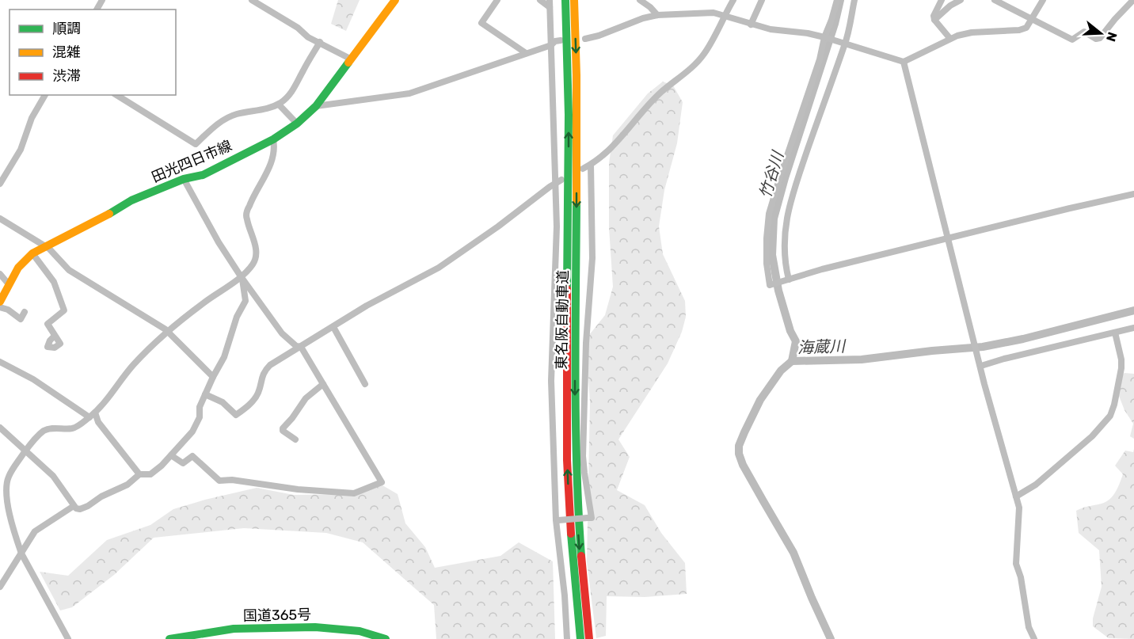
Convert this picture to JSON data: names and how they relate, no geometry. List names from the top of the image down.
{
  "streets": {
    "main road": ["田光四日市線", "東名阪自動車道", "国道365号"]
  },
  "water": ["竹谷川", "海蔵川"],
  "legend": ["順調", "混雑", "渋滞"],
  "north": "right"
}
